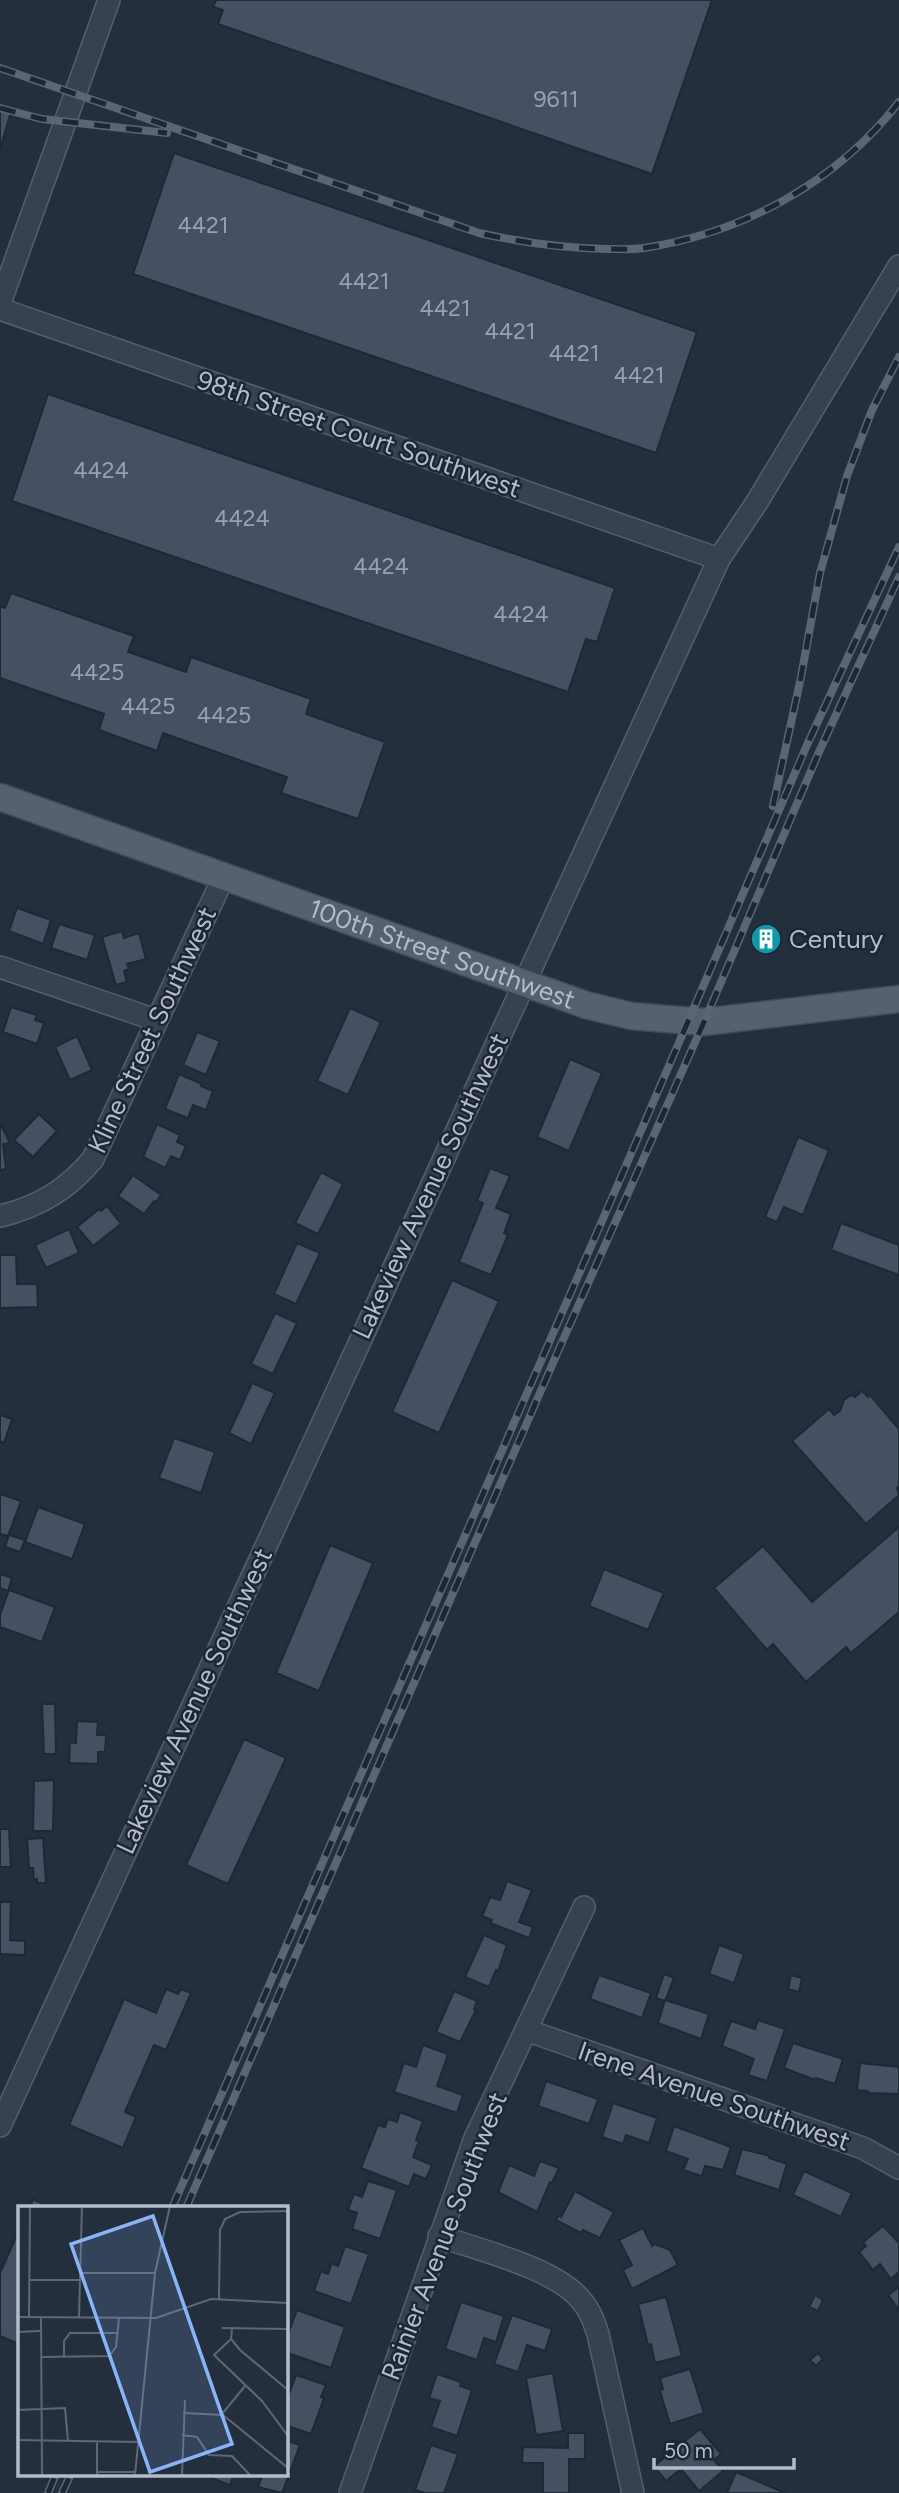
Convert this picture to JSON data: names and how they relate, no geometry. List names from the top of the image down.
{
  "streets": {
    "main road": ["100th Street Southwest"],
    "street": [
      "98th Street Court Southwest",
      "Kline Street Southwest",
      "Lakeview Avenue Southwest",
      "Irene Avenue Southwest",
      "Rainier Avenue Southwest"
    ]
  },
  "crossings": [
    ["98th Street Court Southwest", "Lakeview Avenue Southwest"],
    ["100th Street Southwest", "Kline Street Southwest"],
    ["100th Street Southwest", "Lakeview Avenue Southwest"],
    ["Irene Avenue Southwest", "Rainier Avenue Southwest"]
  ],
  "places": {
    "building": ["Century"]
  },
  "house_numbers": [
    "9611",
    "4421",
    "4421",
    "4421",
    "4421",
    "4421",
    "4421",
    "4424",
    "4424",
    "4424",
    "4424",
    "4425",
    "4425",
    "4425"
  ],
  "scale_bar": "50 m"
}
